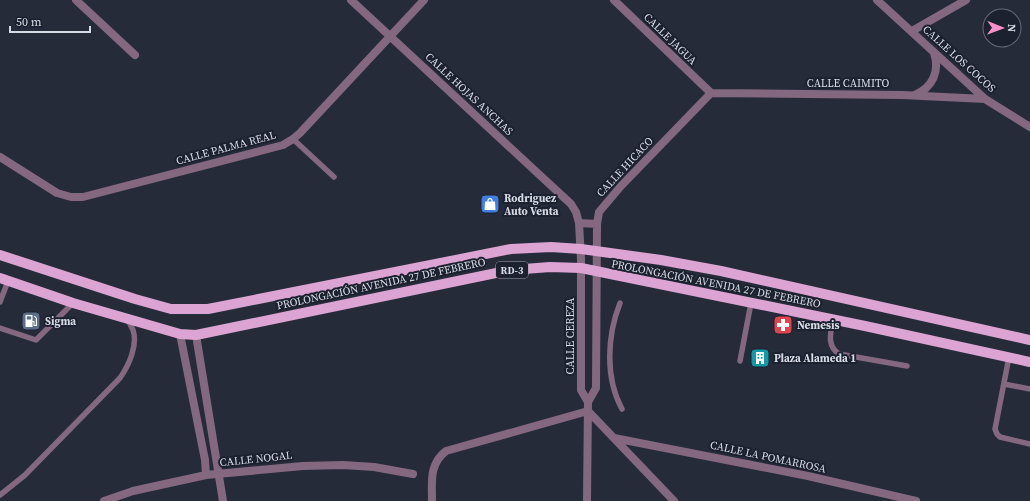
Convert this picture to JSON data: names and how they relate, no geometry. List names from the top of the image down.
{
  "streets": {
    "main road": ["RD-3", "PROLONGACIÓN AVENIDA 27 DE FEBRERO"],
    "street": [
      "CALLE JAGUA",
      "CALLE LOS COCOS",
      "CALLE CAIMITO",
      "CALLE HOJAS ANCHAS",
      "CALLE PALMA REAL",
      "CALLE HICACO",
      "CALLE CEREZA",
      "CALLE LA POMARROSA",
      "CALLE NOGAL"
    ]
  },
  "crossings": [
    ["CALLE JAGUA", "CALLE CAIMITO"],
    ["CALLE JAGUA", "CALLE HICACO"],
    ["CALLE LOS COCOS", "CALLE CAIMITO"],
    ["CALLE CAIMITO", "CALLE HICACO"],
    ["CALLE HOJAS ANCHAS", "CALLE PALMA REAL"],
    ["CALLE HOJAS ANCHAS", "CALLE CEREZA"],
    ["CALLE HICACO", "PROLONGACIÓN AVENIDA 27 DE FEBRERO"],
    ["CALLE HICACO", "CALLE CEREZA"],
    ["PROLONGACIÓN AVENIDA 27 DE FEBRERO", "CALLE CEREZA"]
  ],
  "places": {
    "shop": ["Rodriguez Auto Venta"],
    "fuel station": ["Sigma"],
    "pharmacy": ["Nemesis"],
    "building": ["Plaza Alameda 1"]
  },
  "scale_bar": "50 m",
  "north": "right"
}
